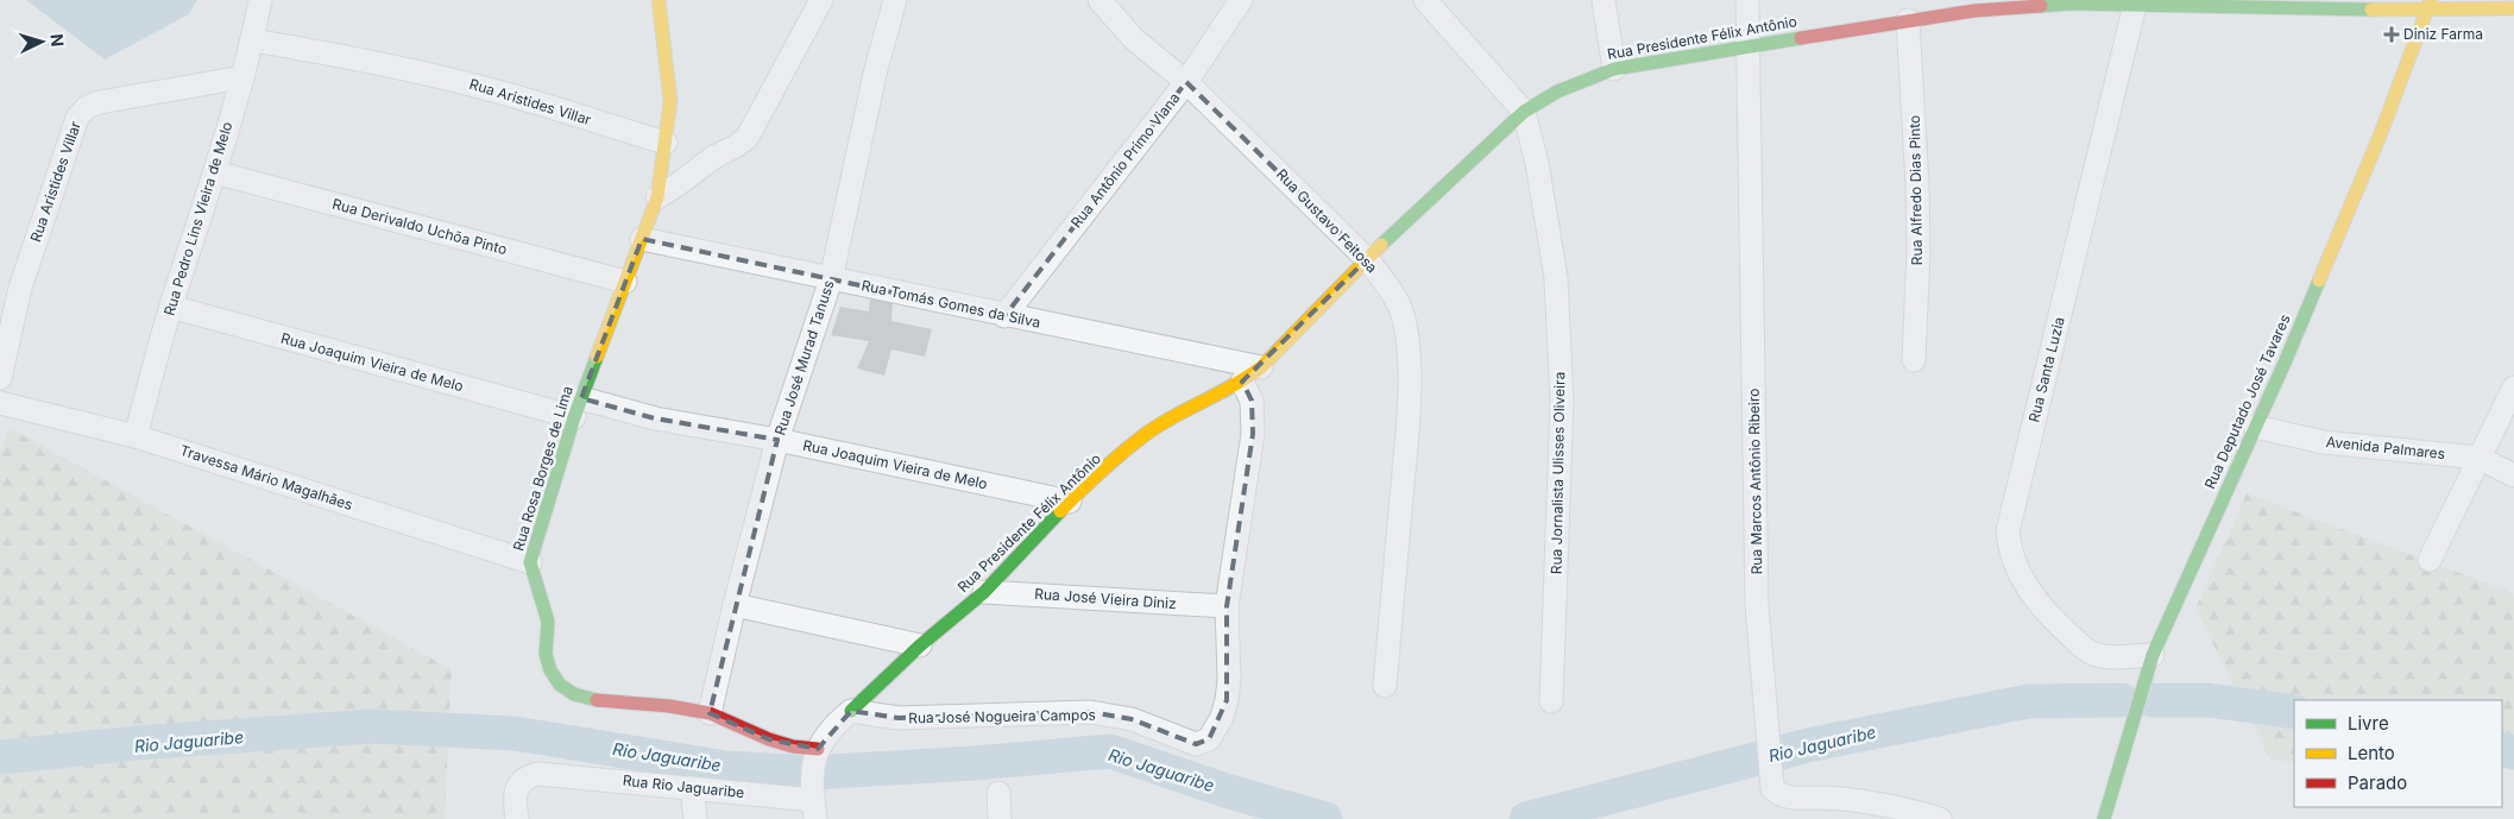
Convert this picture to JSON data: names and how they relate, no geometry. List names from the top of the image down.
{
  "streets": {
    "street": [
      "Rua Presidente Félix Antônio",
      "Rua Aristides Villar",
      "Rua Antônio Primo Viana",
      "Rua Alfredo Dias Pinto",
      "Rua Pedro Lins Vieira de Melo",
      "Rua Gustavo Feitosa",
      "Rua Derivaldo Uchõa Pinto",
      "Rua Tomás Gomes da Silva",
      "Rua José Murad Tanuss",
      "Rua Joaquim Vieira de Melo",
      "Rua Santa Luzia",
      "Rua Deputado José Tavares",
      "Avenida Palmares",
      "Rua Rosa Borges de Lima",
      "Rua Jornalista Ulisses Oliveira",
      "Travessa Mário Magalhães",
      "Rua Marcos Antônio Ribeiro",
      "Rua José Vieira Diniz",
      "Rua José Nogueira Campos",
      "Rua Rio Jaguaribe"
    ]
  },
  "crossings": [
    ["Rua Presidente Félix Antônio", "Rua Alfredo Dias Pinto"],
    ["Rua Presidente Félix Antônio", "Rua Gustavo Feitosa"],
    ["Rua Presidente Félix Antônio", "Rua Tomás Gomes da Silva"],
    ["Rua Presidente Félix Antônio", "Rua Joaquim Vieira de Melo"],
    ["Rua Presidente Félix Antônio", "Rua Santa Luzia"],
    ["Rua Presidente Félix Antônio", "Rua Deputado José Tavares"],
    ["Rua Presidente Félix Antônio", "Rua Jornalista Ulisses Oliveira"],
    ["Rua Presidente Félix Antônio", "Rua Marcos Antônio Ribeiro"],
    ["Rua Presidente Félix Antônio", "Rua José Vieira Diniz"],
    ["Rua Presidente Félix Antônio", "Rua José Nogueira Campos"],
    ["Rua Aristides Villar", "Rua Pedro Lins Vieira de Melo"],
    ["Rua Aristides Villar", "Rua Rosa Borges de Lima"],
    ["Rua Antônio Primo Viana", "Rua Gustavo Feitosa"],
    ["Rua Antônio Primo Viana", "Rua Tomás Gomes da Silva"],
    ["Rua Pedro Lins Vieira de Melo", "Rua Derivaldo Uchõa Pinto"],
    ["Rua Pedro Lins Vieira de Melo", "Rua Joaquim Vieira de Melo"],
    ["Rua Pedro Lins Vieira de Melo", "Travessa Mário Magalhães"],
    ["Rua Derivaldo Uchõa Pinto", "Rua Rosa Borges de Lima"],
    ["Rua Tomás Gomes da Silva", "Rua José Murad Tanuss"],
    ["Rua Tomás Gomes da Silva", "Rua Rosa Borges de Lima"],
    ["Rua José Murad Tanuss", "Rua Joaquim Vieira de Melo"],
    ["Rua José Murad Tanuss", "Rua Rosa Borges de Lima"],
    ["Rua Joaquim Vieira de Melo", "Rua Rosa Borges de Lima"],
    ["Rua Santa Luzia", "Rua Deputado José Tavares"],
    ["Rua Deputado José Tavares", "Avenida Palmares"],
    ["Rua Rosa Borges de Lima", "Travessa Mário Magalhães"],
    ["Rua José Vieira Diniz", "Rua José Nogueira Campos"]
  ],
  "water": ["Rio Jaguaribe"],
  "places": {
    "health": ["Diniz Farma"]
  },
  "legend": ["Livre", "Lento", "Parado"],
  "north": "right"
}
